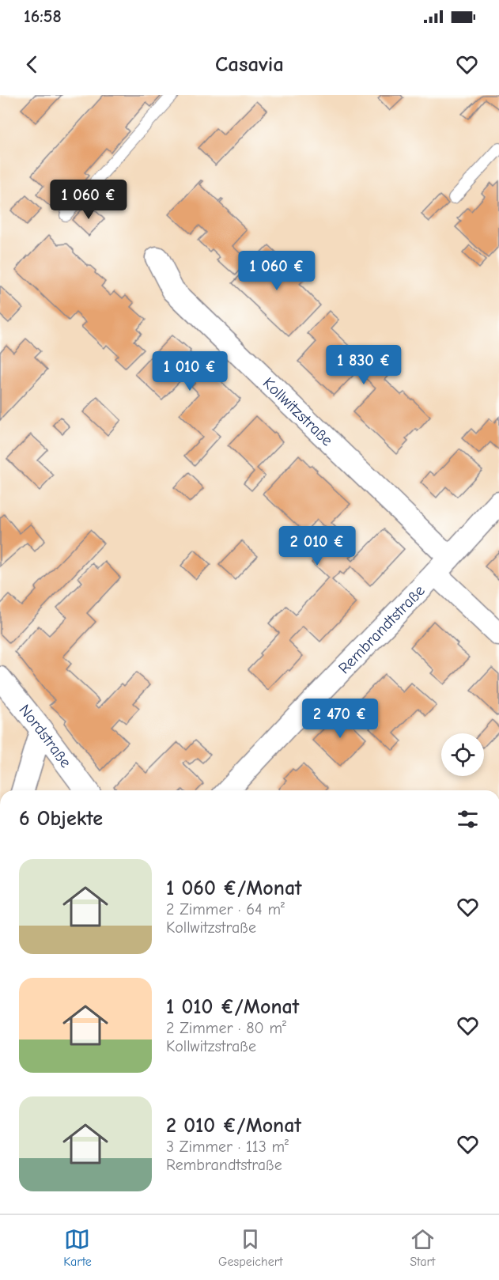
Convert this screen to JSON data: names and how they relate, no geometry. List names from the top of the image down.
{
  "streets": {
    "street": ["Kollwitzstraße", "Rembrandtstraße", "Nordstraße"]
  },
  "crossings": [
    ["Kollwitzstraße", "Rembrandtstraße"]
  ],
  "page": {
    "status": "16:58",
    "header": "Casavia",
    "price": [
      "1 060 €",
      "1 060 €",
      "1 830 €",
      "1 010 €",
      "2 010 €",
      "2 470 €"
    ],
    "heading": "6 Objekte",
    "list": [
      {
        "name": "1 060 €/Monat",
        "note": "2 Zimmer · 64 m² · Kollwitzstraße"
      },
      {
        "name": "1 010 €/Monat",
        "note": "2 Zimmer · 80 m² · Kollwitzstraße"
      },
      {
        "name": "2 010 €/Monat",
        "note": "3 Zimmer · 113 m² · Rembrandtstraße"
      }
    ],
    "tabs": ["Karte", "Gespeichert", "Start"]
  }
}
